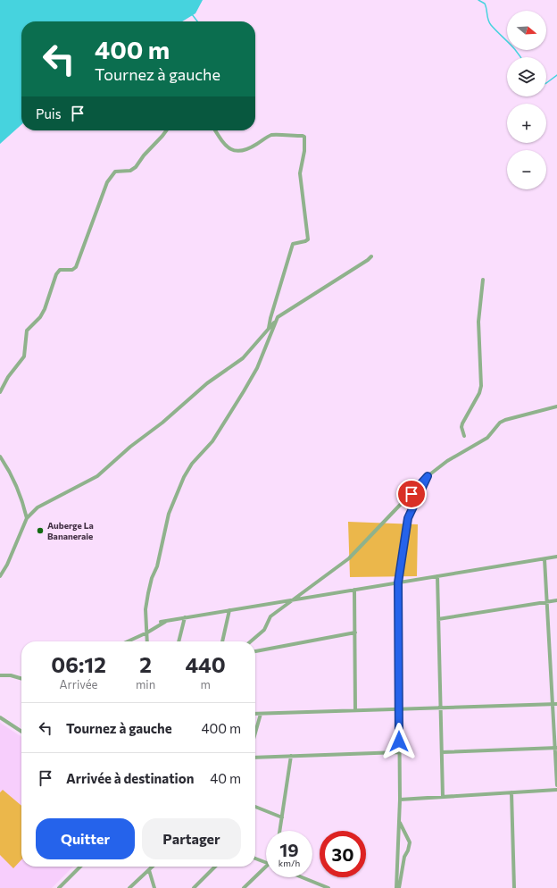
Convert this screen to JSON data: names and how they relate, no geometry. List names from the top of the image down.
{
  "places": ["Auberge La Bananeraie"],
  "north": "right",
  "page": {
    "map_buttons": ["+", "−"],
    "turn": ["400 m", "Tournez à gauche"],
    "then": "Puis",
    "eta": [
      "06:12",
      "Arrivée",
      "2",
      "min",
      "440",
      "m"
    ],
    "list": [
      {
        "name": "Tournez à gauche",
        "value": "400 m"
      },
      {
        "name": "Arrivée à destination",
        "value": "40 m"
      }
    ],
    "buttons": ["Quitter", "Partager"],
    "speed": "19 km/h",
    "limit": "30"
  }
}
